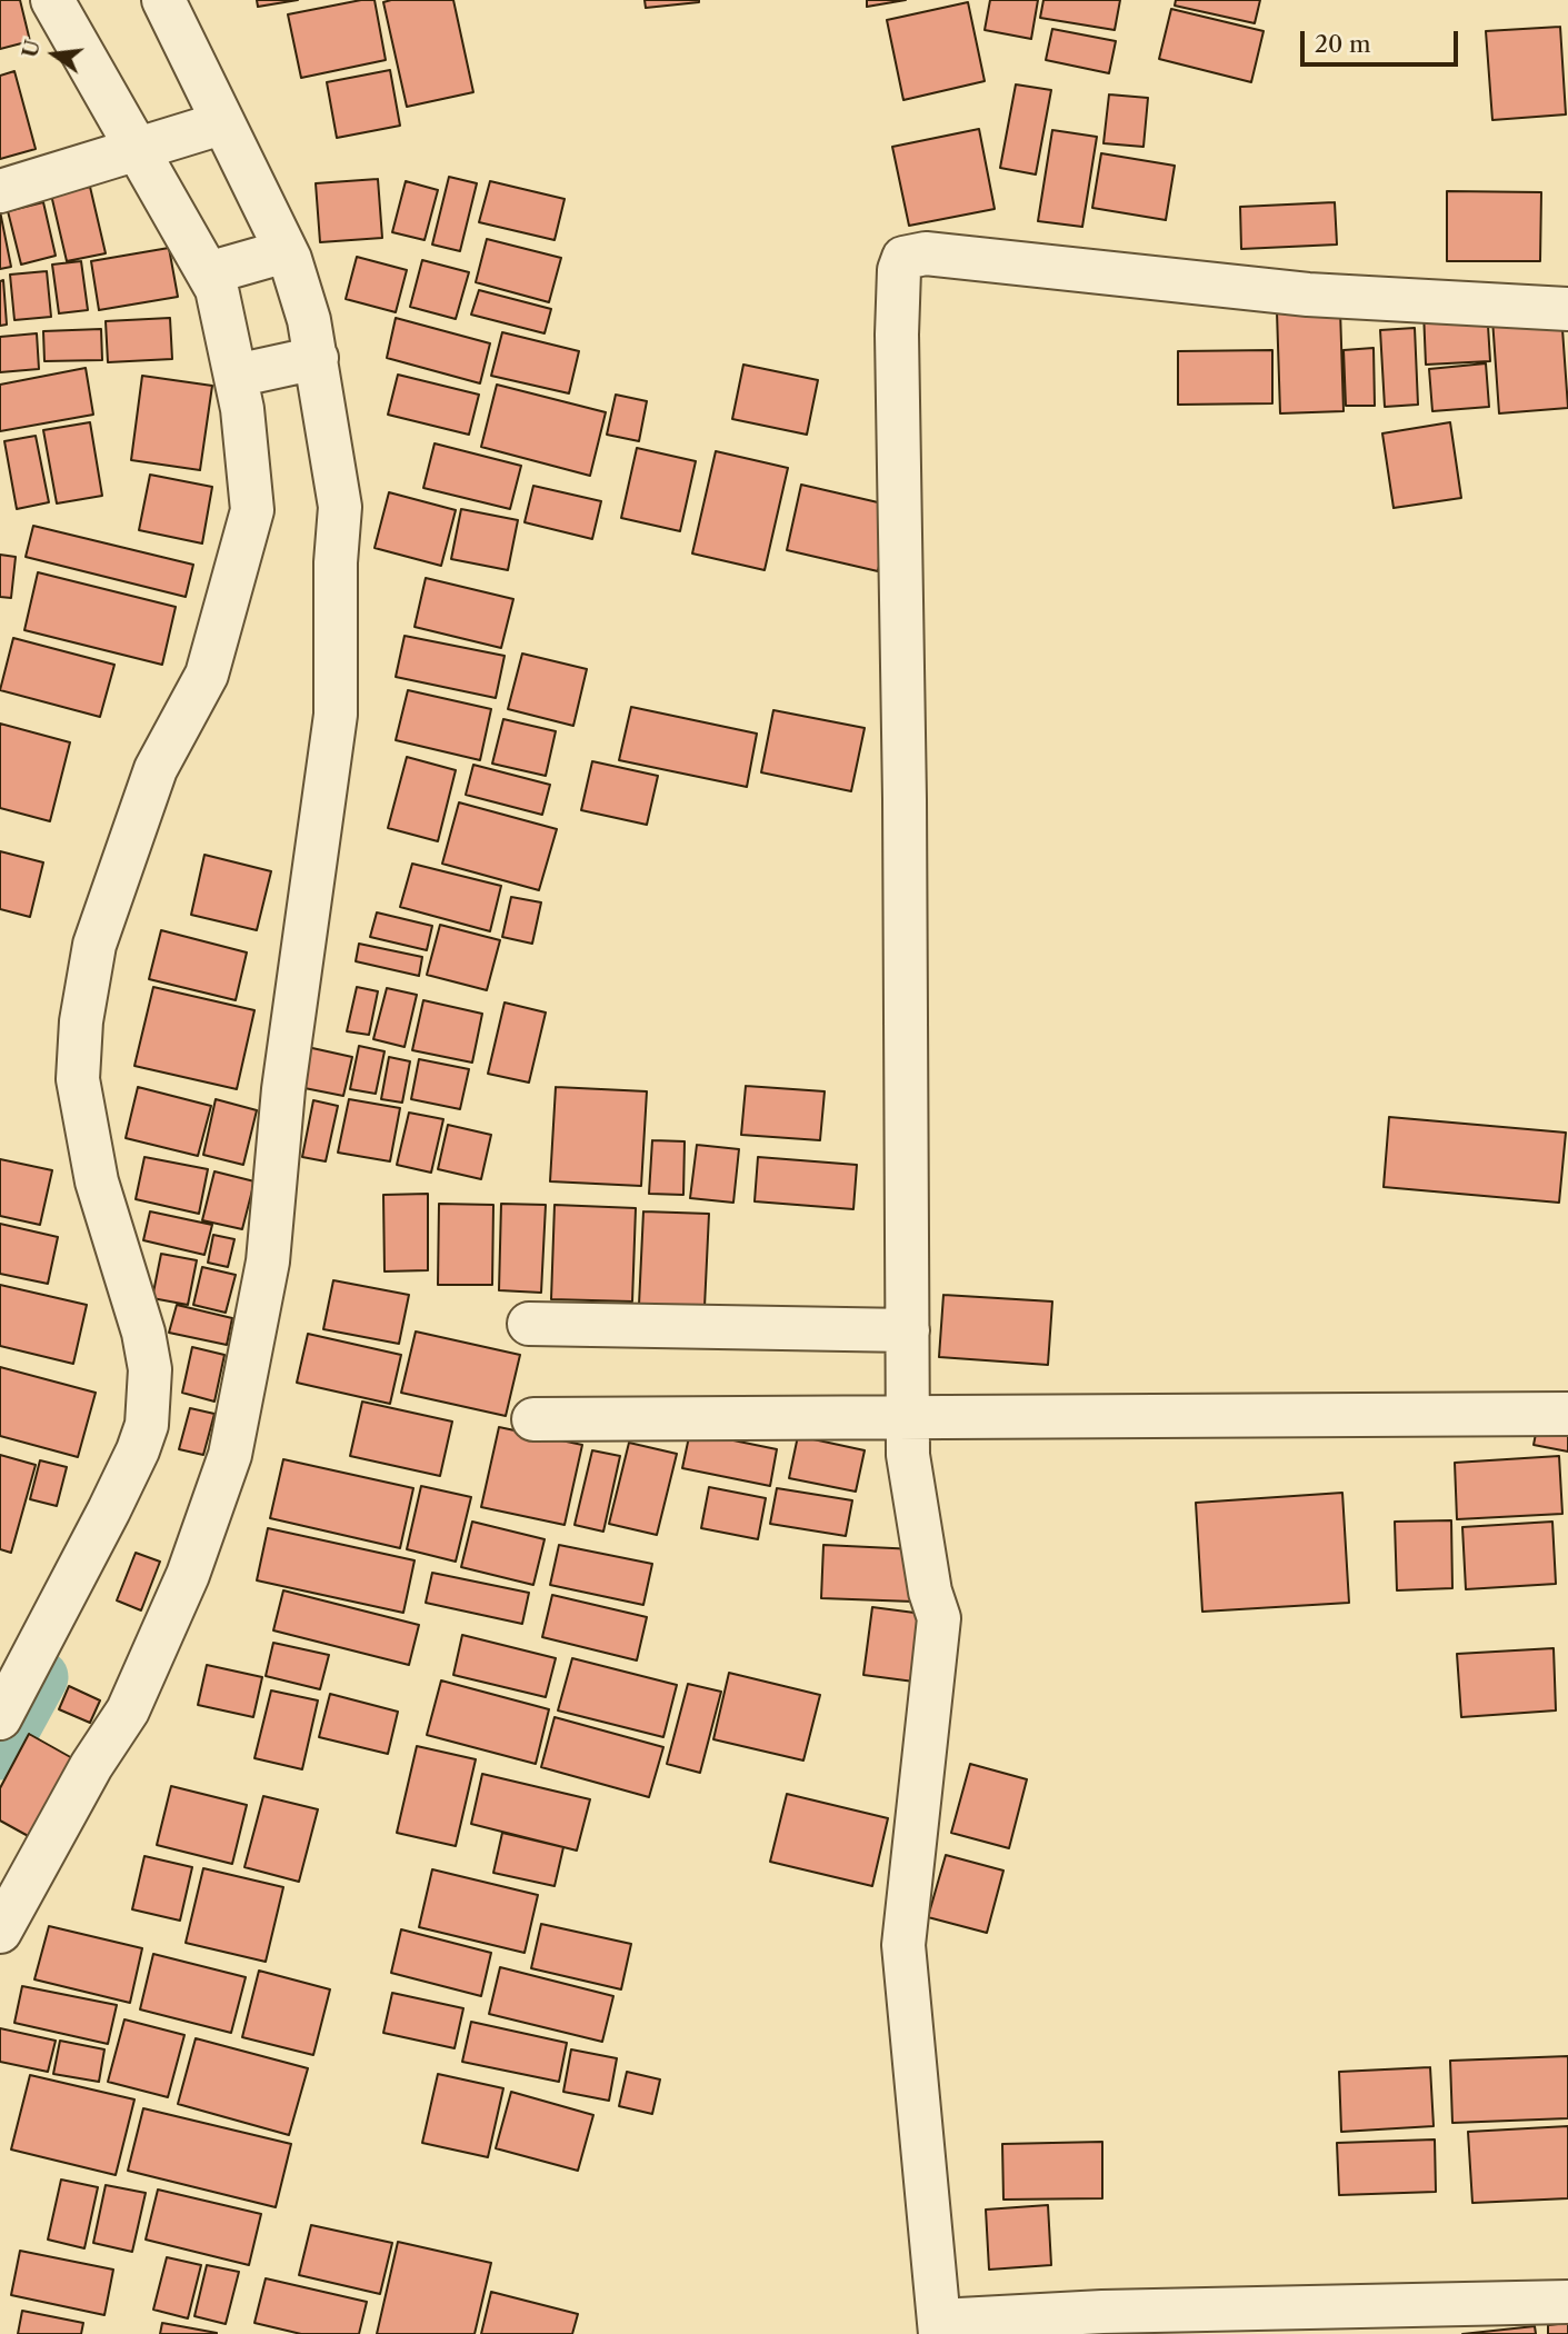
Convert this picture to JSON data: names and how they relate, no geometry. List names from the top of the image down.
{
  "scale_bar": "20 m",
  "north": "left"
}
